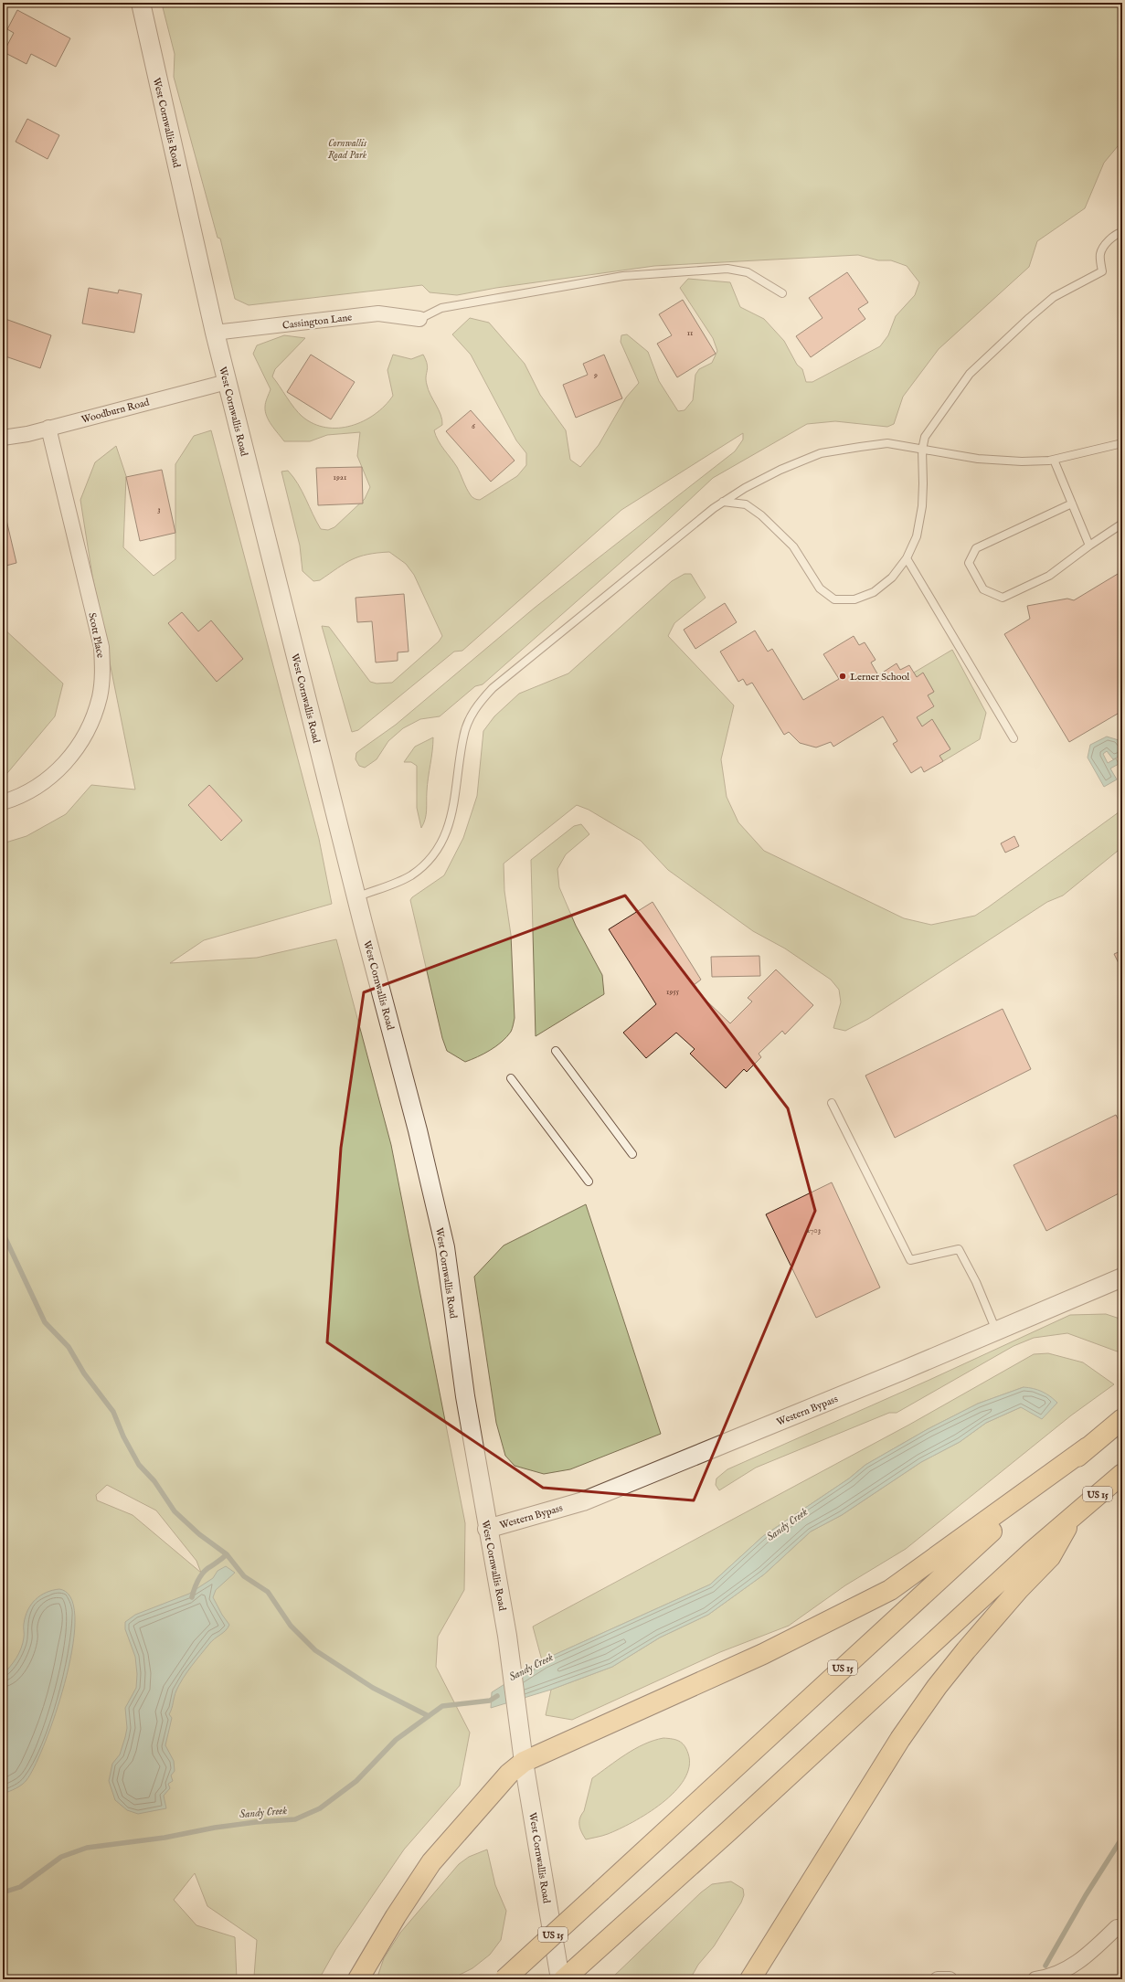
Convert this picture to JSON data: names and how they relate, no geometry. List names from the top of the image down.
{
  "streets": {
    "highway": ["US 15"],
    "street": [
      "West Cornwallis Road",
      "Cassington Lane",
      "Woodburn Road",
      "Scott Place",
      "Western Bypass"
    ]
  },
  "crossings": [
    ["West Cornwallis Road", "Cassington Lane"],
    ["West Cornwallis Road", "Woodburn Road"],
    ["West Cornwallis Road", "Western Bypass"],
    ["Woodburn Road", "Scott Place"]
  ],
  "water": ["Sandy Creek"],
  "parks": ["Cornwallis Road Park"],
  "places": ["Lerner School"],
  "house_numbers": [
    "11",
    "9",
    "6",
    "1921",
    "3",
    "1955",
    "2703"
  ]
}
